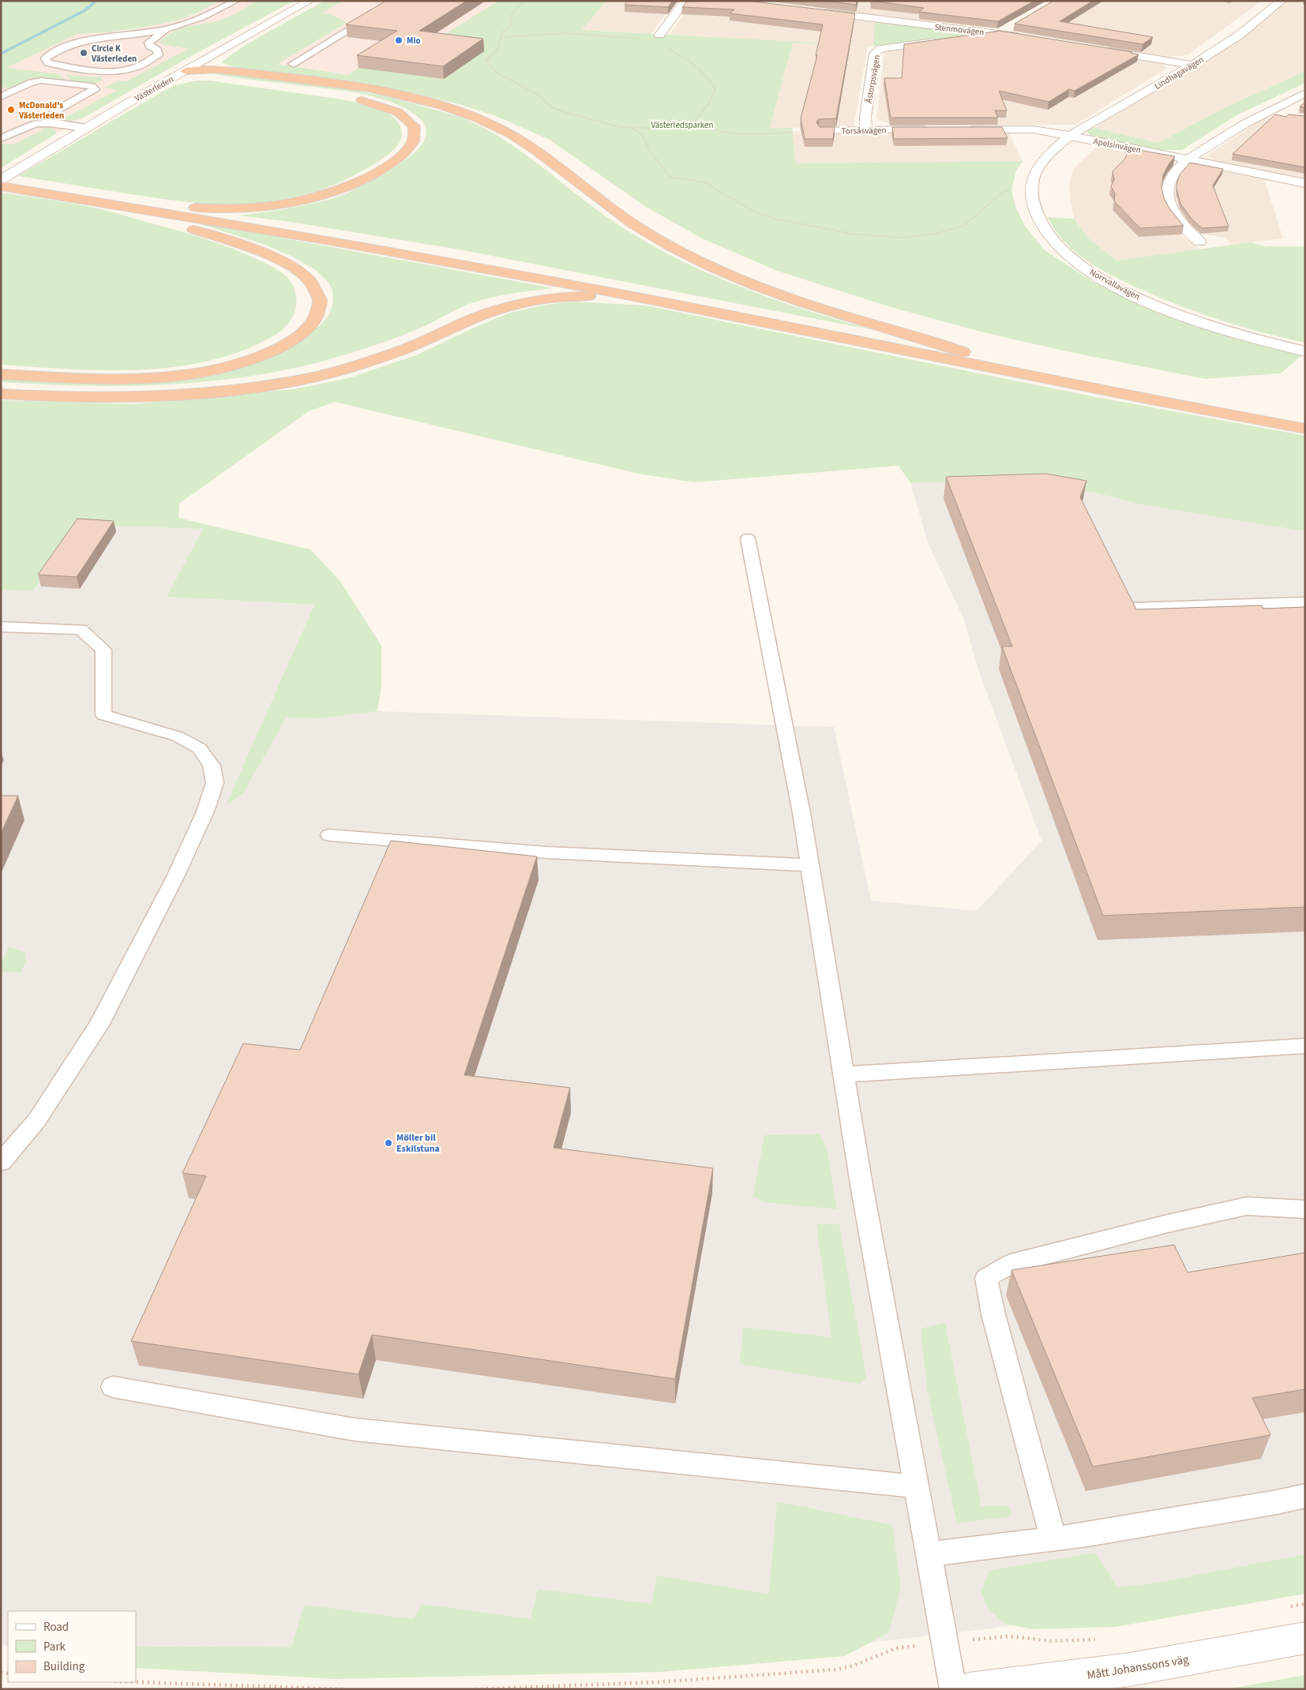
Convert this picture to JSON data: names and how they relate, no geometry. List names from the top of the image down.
{
  "streets": {
    "street": [
      "Stenmovägen",
      "Lindhagavägen",
      "Åstorpsvägen",
      "Västerleden",
      "Torsåsvägen",
      "Apelsinvägen",
      "Norrvallavägen",
      "Mått Johanssons väg"
    ]
  },
  "crossings": [
    ["Stenmovägen", "Åstorpsvägen"],
    ["Lindhagavägen", "Apelsinvägen"],
    ["Lindhagavägen", "Norrvallavägen"],
    ["Åstorpsvägen", "Torsåsvägen"],
    ["Apelsinvägen", "Norrvallavägen"]
  ],
  "parks": ["Västerledsparken"],
  "places": [
    "Mio",
    "Circle K Västerleden",
    "McDonald's Västerleden",
    "Möller bil Eskilstuna"
  ],
  "legend": ["Road", "Park", "Building"]
}
